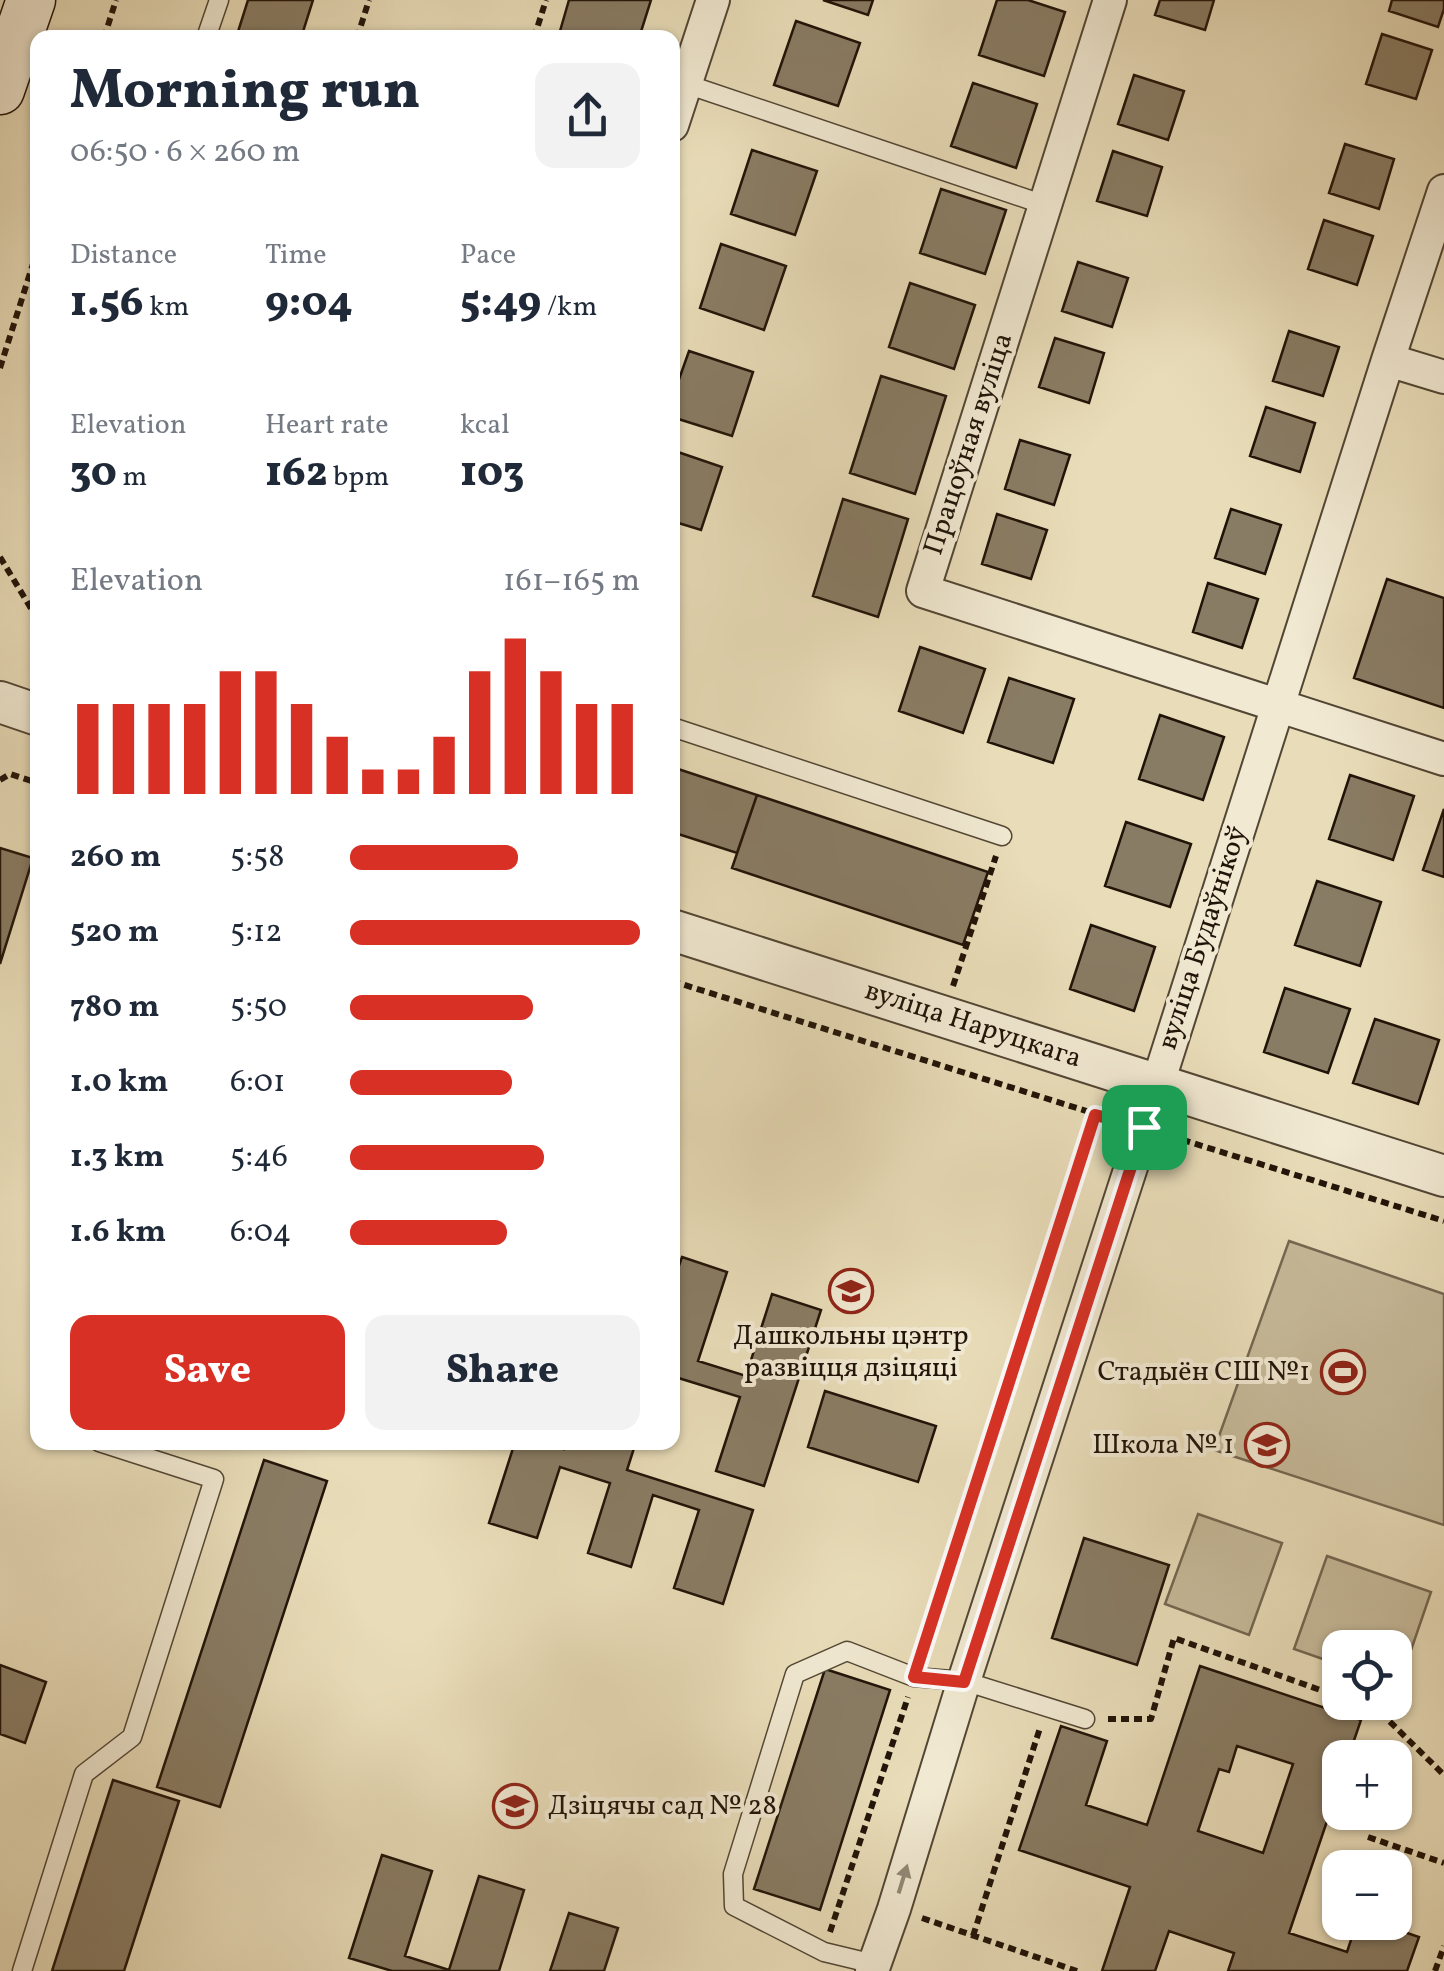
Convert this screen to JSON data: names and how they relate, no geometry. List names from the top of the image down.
{
  "streets": {
    "street": ["Працоўная вуліца", "вуліца Будаўнікоў", "вуліца Наруцкага"]
  },
  "crossings": [
    ["Працоўная вуліца", "вуліца Будаўнікоў"],
    ["вуліца Будаўнікоў", "вуліца Наруцкага"]
  ],
  "places": {
    "school or university": ["Дашкольны цэнтр развіцця дзіцяці", "Школа № 1", "Дзіцячы сад № 28"],
    "sports": ["Стадыён СШ №1"]
  },
  "page": {
    "heading": ["Morning run", "06:50 · 6 × 260 m"],
    "stats": [
      ["Distance", "1.56 km"],
      ["Time", "9:04"],
      ["Pace", "5:49 /km"],
      ["Elevation", "30 m"],
      ["Heart rate", "162 bpm"],
      ["kcal", "103"]
    ],
    "chart": ["Elevation", "161–165 m"],
    "list": [
      {
        "name": "260 m",
        "note": "5:58"
      },
      {
        "name": "520 m",
        "note": "5:12"
      },
      {
        "name": "780 m",
        "note": "5:50"
      },
      {
        "name": "1.0 km",
        "note": "6:01"
      },
      {
        "name": "1.3 km",
        "note": "5:46"
      },
      {
        "name": "1.6 km",
        "note": "6:04"
      }
    ],
    "buttons": ["Save", "Share"],
    "map_buttons": ["+", "−"]
  }
}
